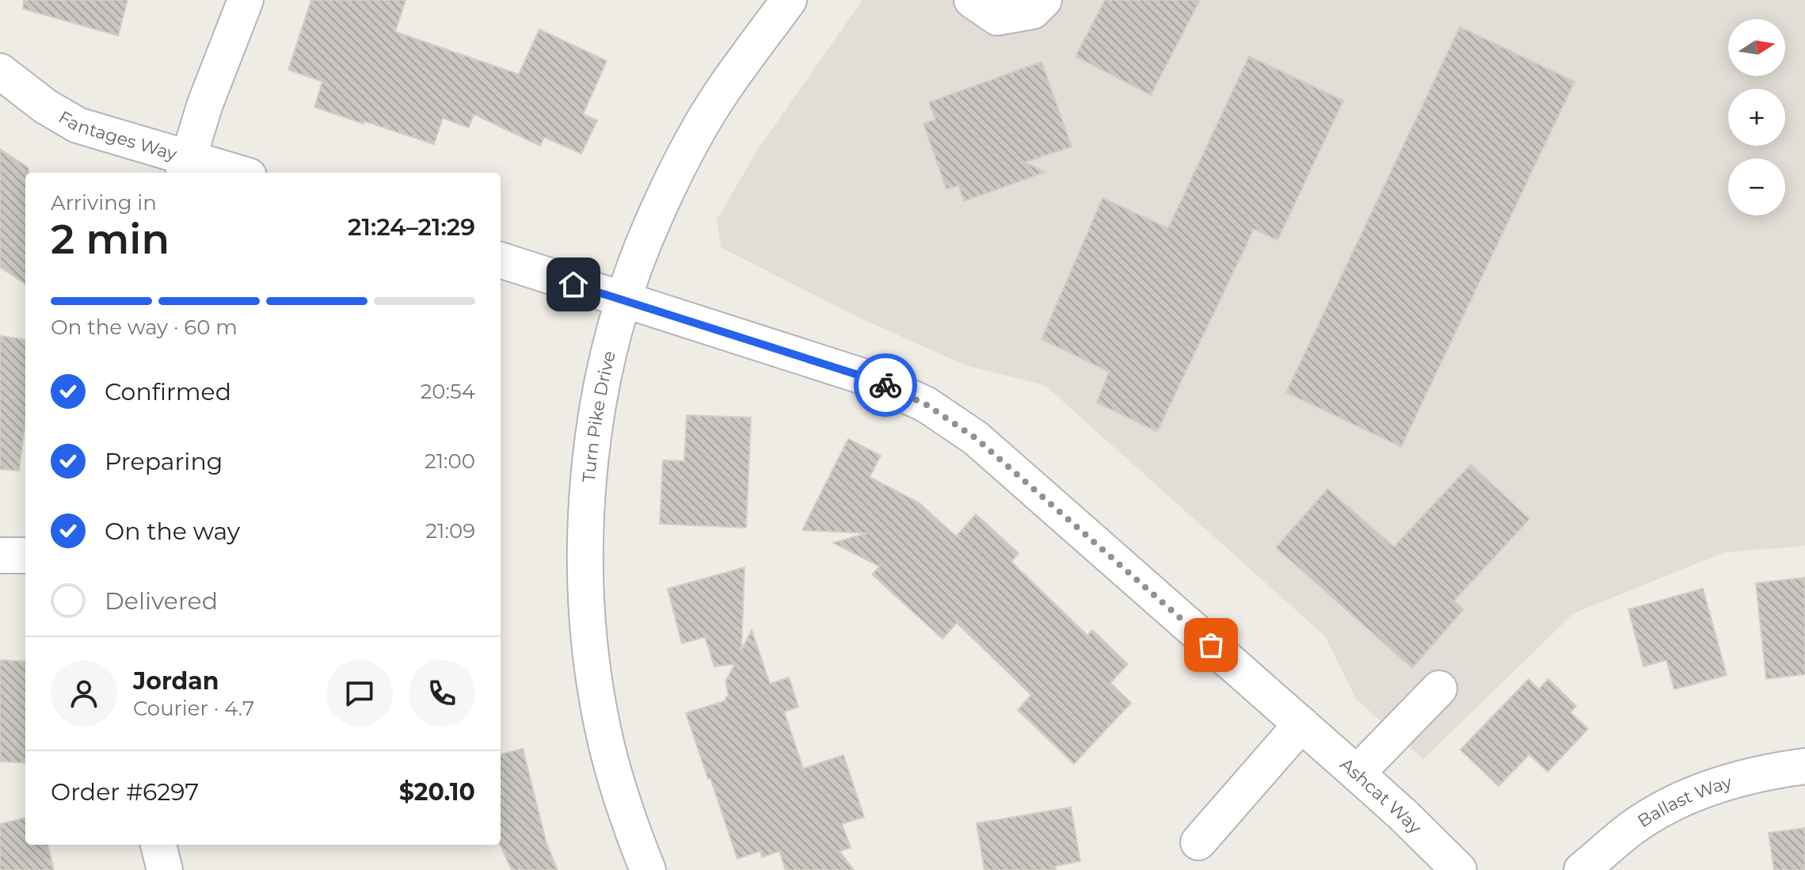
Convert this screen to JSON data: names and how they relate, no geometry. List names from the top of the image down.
{
  "streets": {
    "street": [
      "Fantages Way",
      "Turn Pike Drive",
      "Ashcat Way",
      "Ballast Way"
    ]
  },
  "crossings": [
    ["Turn Pike Drive", "Ashcat Way"]
  ],
  "north": "right",
  "page": {
    "map_buttons": ["+", "−"],
    "heading": ["2 min", "Arriving in", "21:24–21:29"],
    "panel": [
      "Jordan",
      "Courier · 4.7",
      "Order #6297",
      "$20.10"
    ],
    "bar": "On the way · 60 m",
    "list": [
      ["Confirmed", "20:54"],
      ["Preparing", "21:00"],
      ["On the way", "21:09"],
      "Delivered"
    ]
  }
}
